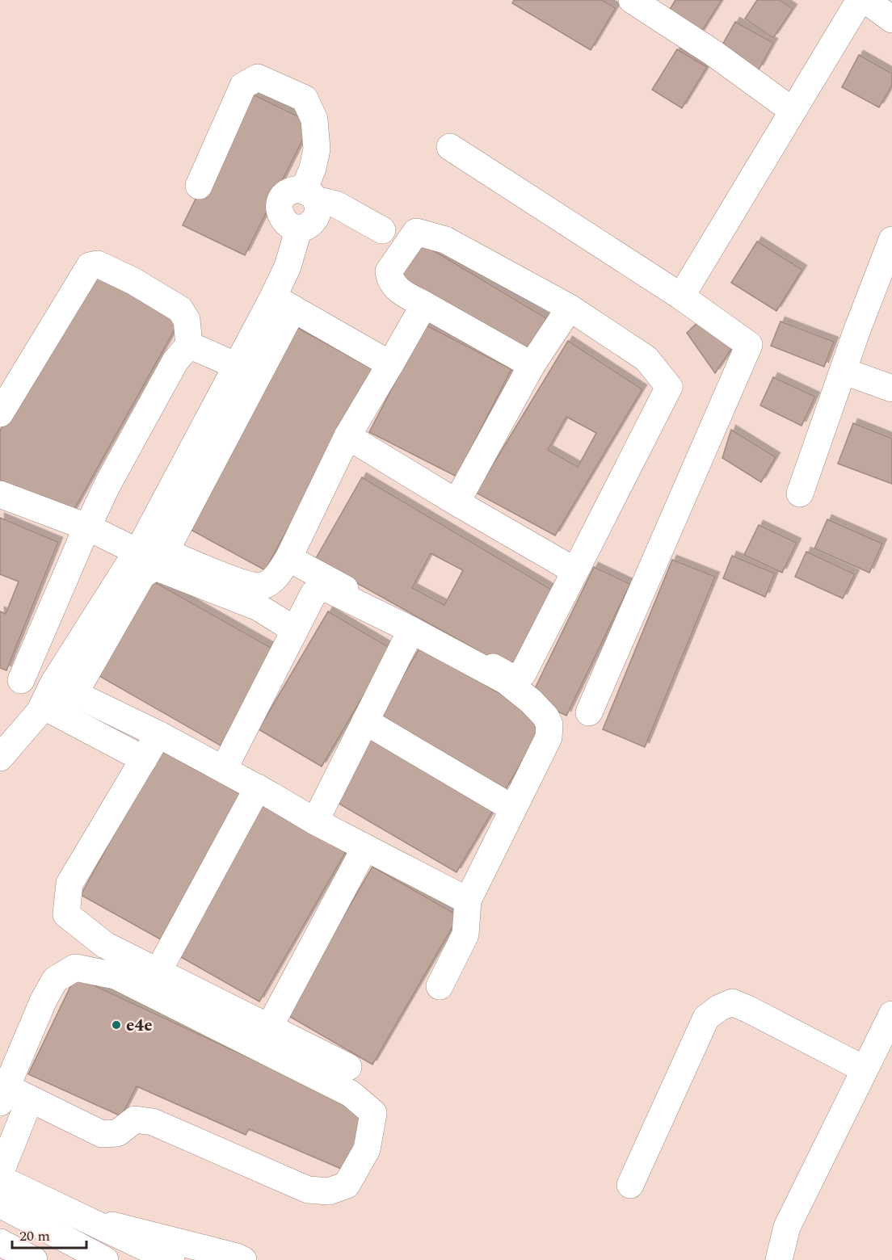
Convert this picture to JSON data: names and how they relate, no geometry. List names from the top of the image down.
{
  "places": ["e4e"],
  "scale_bar": "20 m"
}
